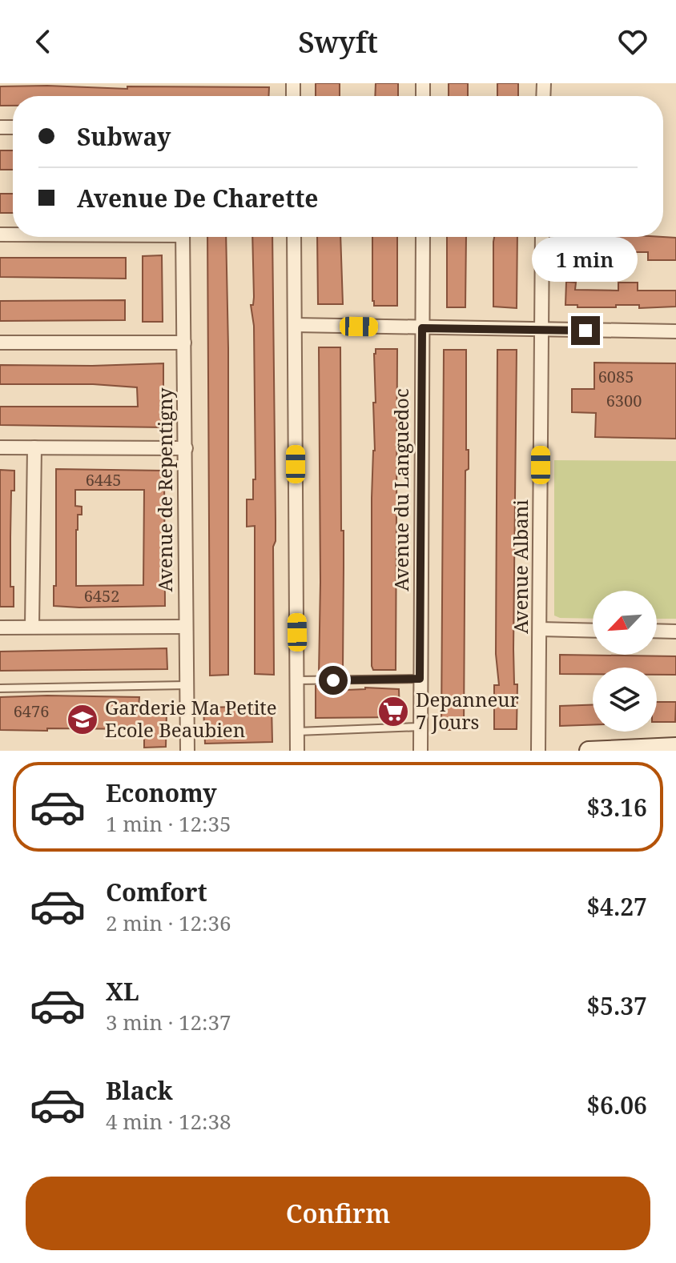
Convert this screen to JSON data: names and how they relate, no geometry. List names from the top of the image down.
{
  "streets": {
    "street": ["Avenue de Repentigny", "Avenue du Languedoc", "Avenue Albani"]
  },
  "places": {
    "supermarket": ["Depanneur 7 Jours"],
    "school or university": ["Garderie Ma Petite Ecole Beaubien"]
  },
  "house_numbers": [
    "6085",
    "6300",
    "6445",
    "6452",
    "6476"
  ],
  "north": "bottom left",
  "page": {
    "header": "Swyft",
    "banner": ["Subway", "Avenue De Charette"],
    "bubble": "1 min",
    "list": [
      {
        "name": "Economy",
        "note": "1 min · 12:35",
        "value": "$3.16"
      },
      {
        "name": "Comfort",
        "note": "2 min · 12:36",
        "value": "$4.27"
      },
      {
        "name": "XL",
        "note": "3 min · 12:37",
        "value": "$5.37"
      },
      {
        "name": "Black",
        "note": "4 min · 12:38",
        "value": "$6.06"
      }
    ],
    "buttons": "Confirm"
  }
}
